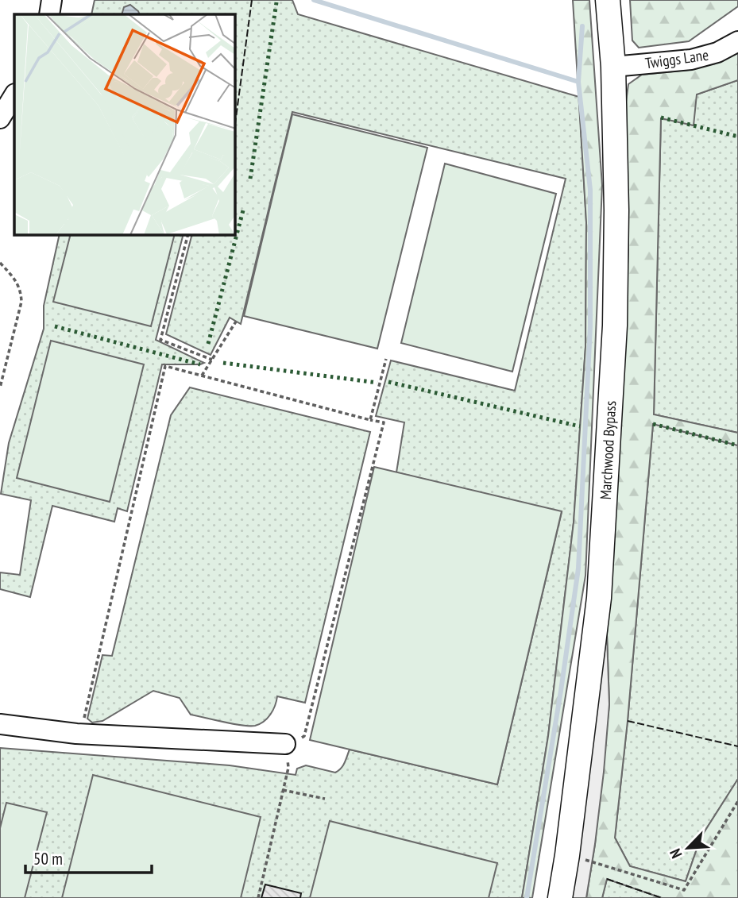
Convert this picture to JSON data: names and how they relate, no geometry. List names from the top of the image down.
{
  "streets": {
    "main road": ["Marchwood Bypass"],
    "street": ["Twiggs Lane"]
  },
  "crossings": [
    ["Twiggs Lane", "Marchwood Bypass"]
  ],
  "scale_bar": "50 m",
  "north": "bottom left"
}
